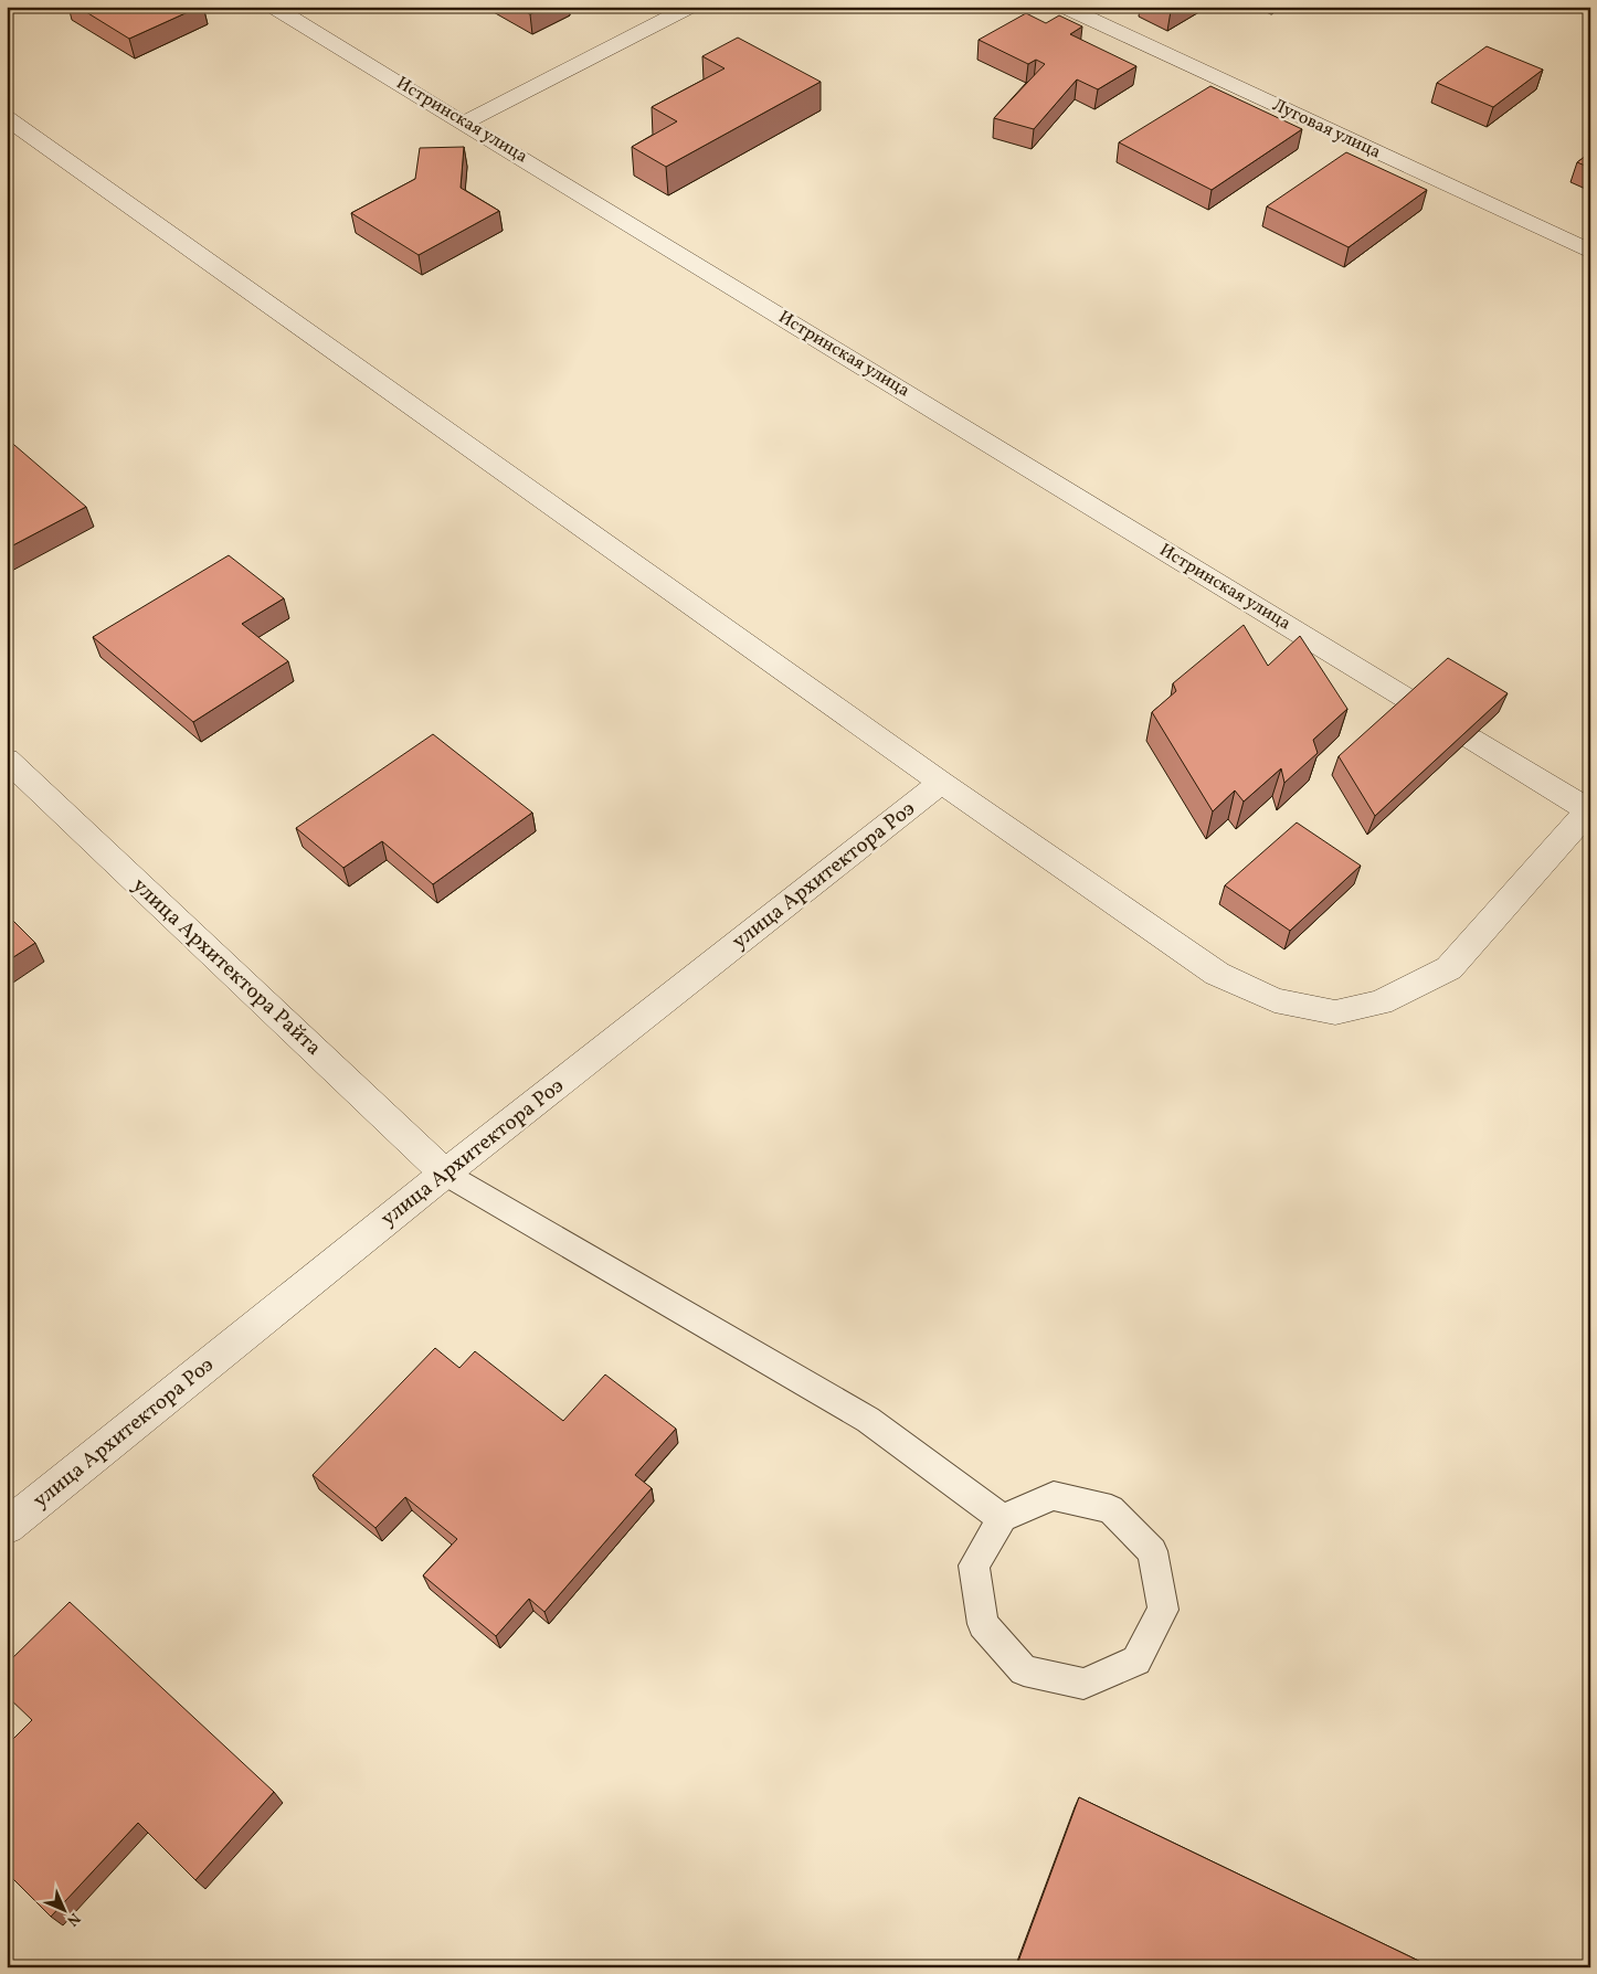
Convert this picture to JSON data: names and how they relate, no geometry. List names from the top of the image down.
{
  "streets": {
    "street": [
      "Истринская улица",
      "Луговая улица",
      "улица Архитектора Роэ",
      "улица Архитектора Райта"
    ]
  },
  "crossings": [
    ["улица Архитектора Роэ", "улица Архитектора Райта"]
  ],
  "north": "bottom right"
}
